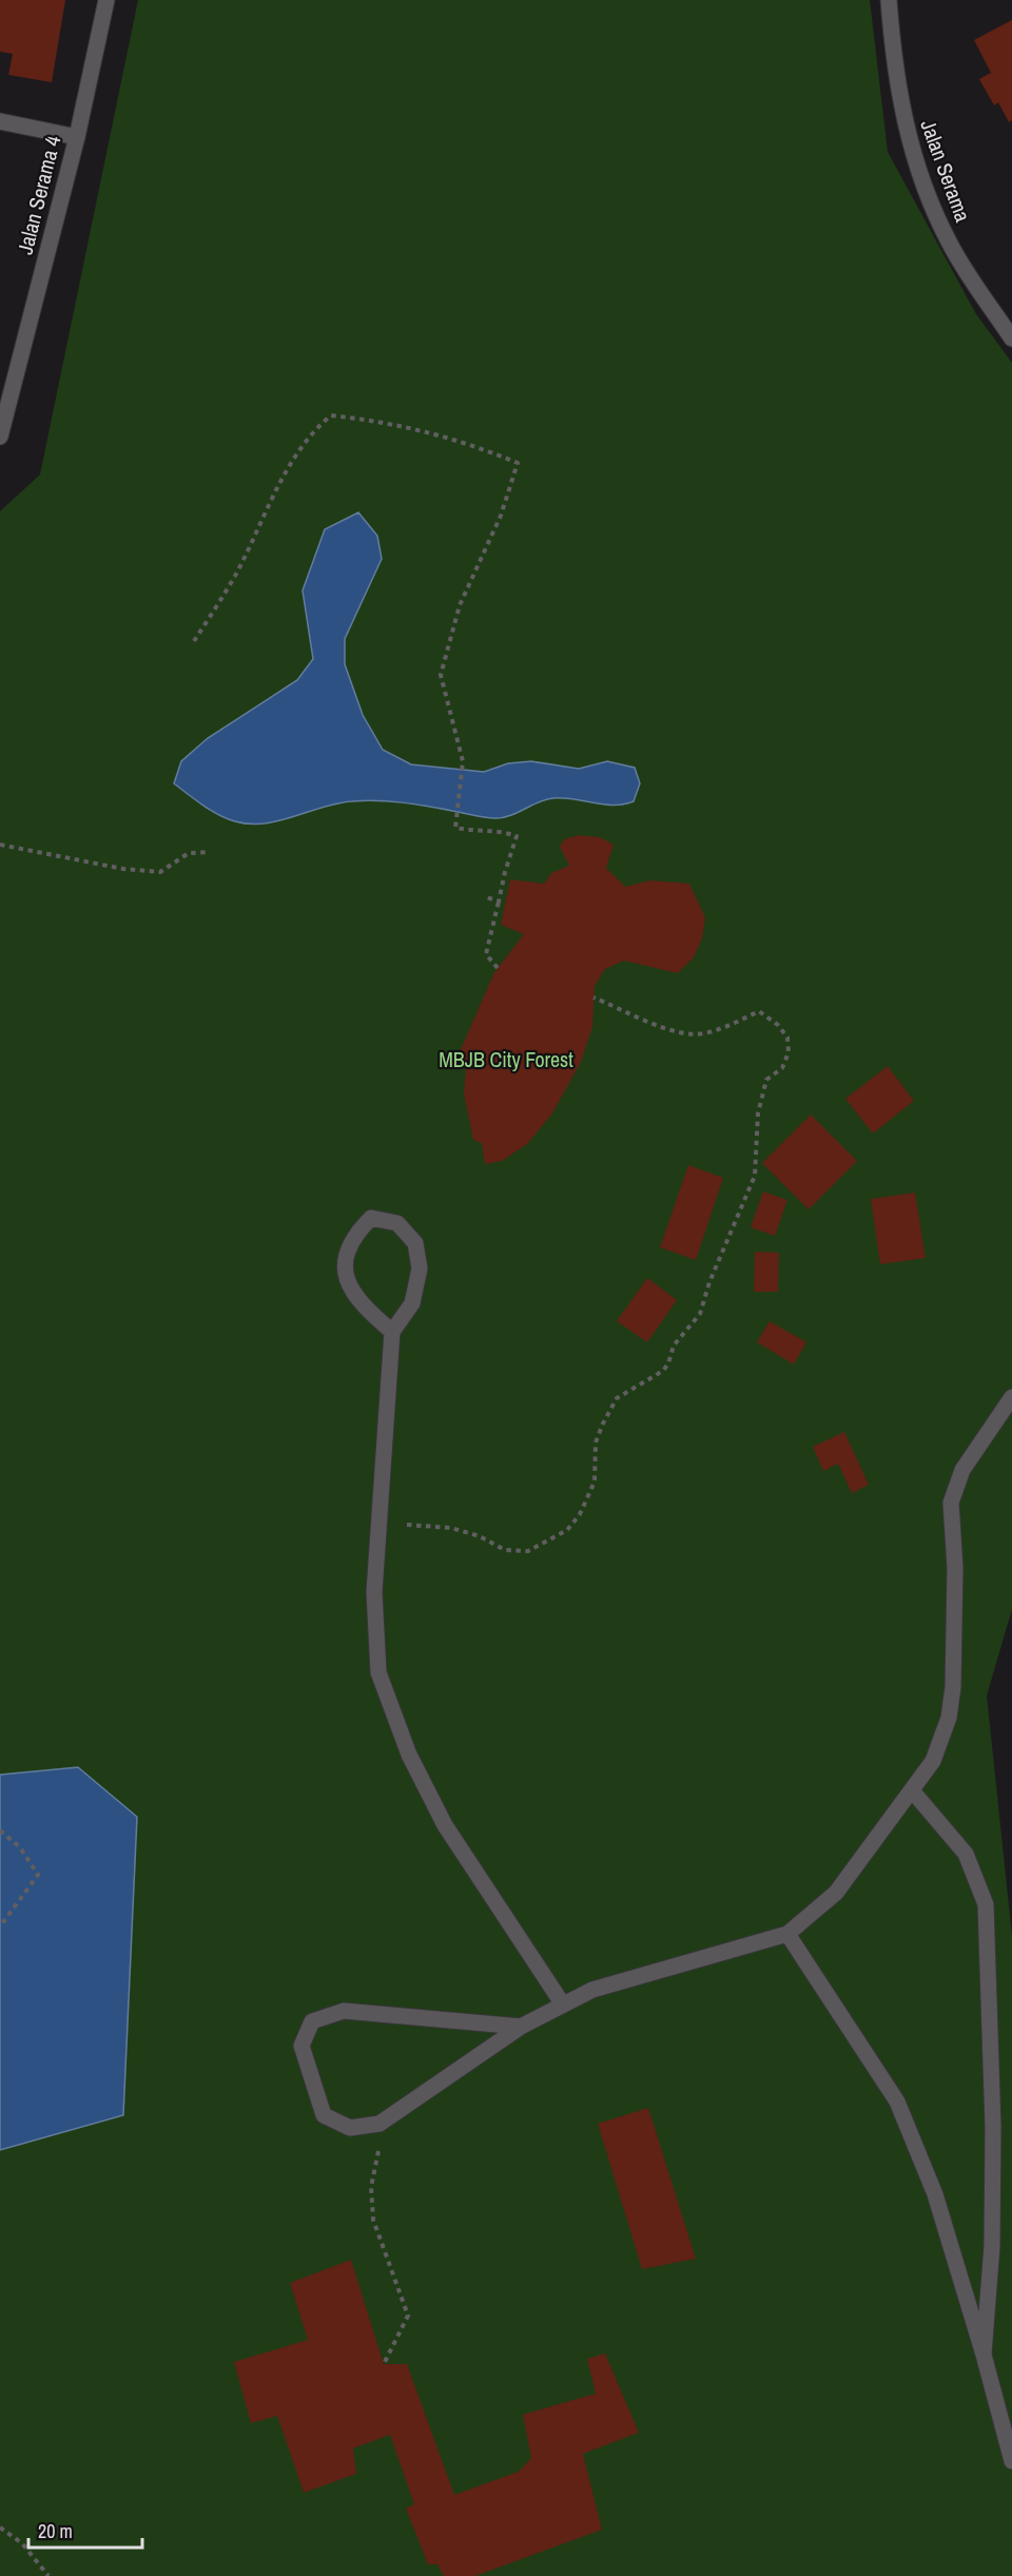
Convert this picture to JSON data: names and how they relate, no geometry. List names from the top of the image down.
{
  "streets": {
    "street": ["Jalan Serama", "Jalan Serama 4"]
  },
  "parks": ["MBJB City Forest"],
  "scale_bar": "20 m"
}
